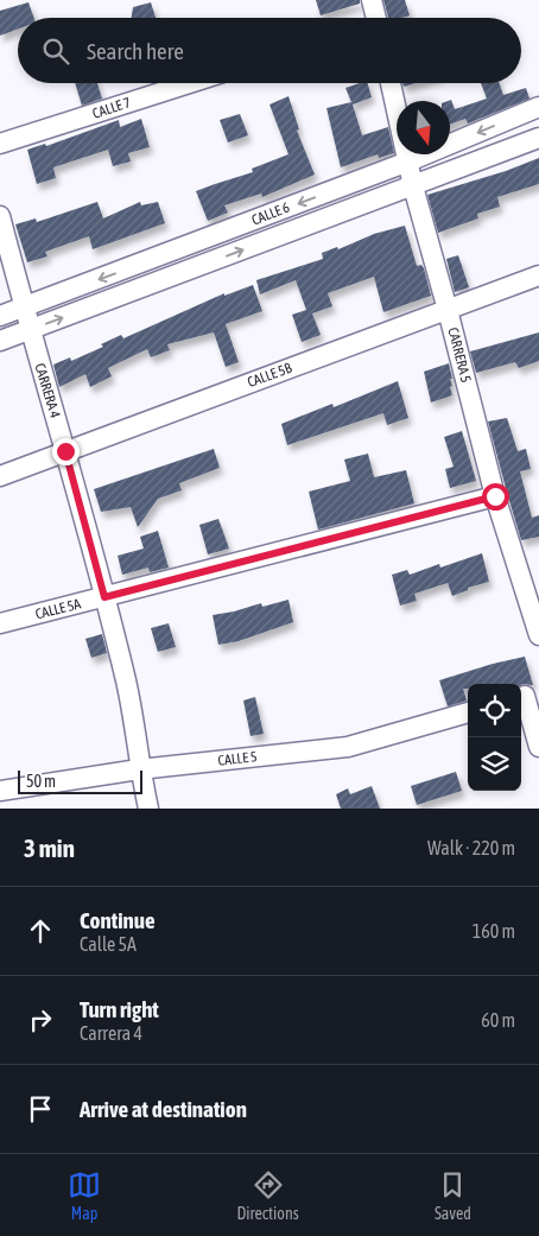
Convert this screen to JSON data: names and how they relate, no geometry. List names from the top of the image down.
{
  "streets": {
    "street": [
      "CALLE 7",
      "CALLE 6",
      "CARRERA 5",
      "CALLE 5B",
      "CARRERA 4",
      "CALLE 5A",
      "CALLE 5"
    ]
  },
  "crossings": [
    ["CALLE 6", "CARRERA 5"],
    ["CALLE 6", "CARRERA 4"],
    ["CARRERA 5", "CALLE 5B"],
    ["CARRERA 5", "CALLE 5A"],
    ["CALLE 5B", "CARRERA 4"],
    ["CARRERA 4", "CALLE 5A"],
    ["CARRERA 4", "CALLE 5"]
  ],
  "scale_bar": "50 m",
  "north": "bottom",
  "page": {
    "search": "Search here",
    "scale": "50 m",
    "heading": ["3 min", "Walk · 220 m"],
    "list": [
      ["Continue", "Calle 5A", "160 m"],
      ["Turn right", "Carrera 4", "60 m"],
      "Arrive at destination"
    ],
    "nav": ["Map", "Directions", "Saved"]
  }
}
